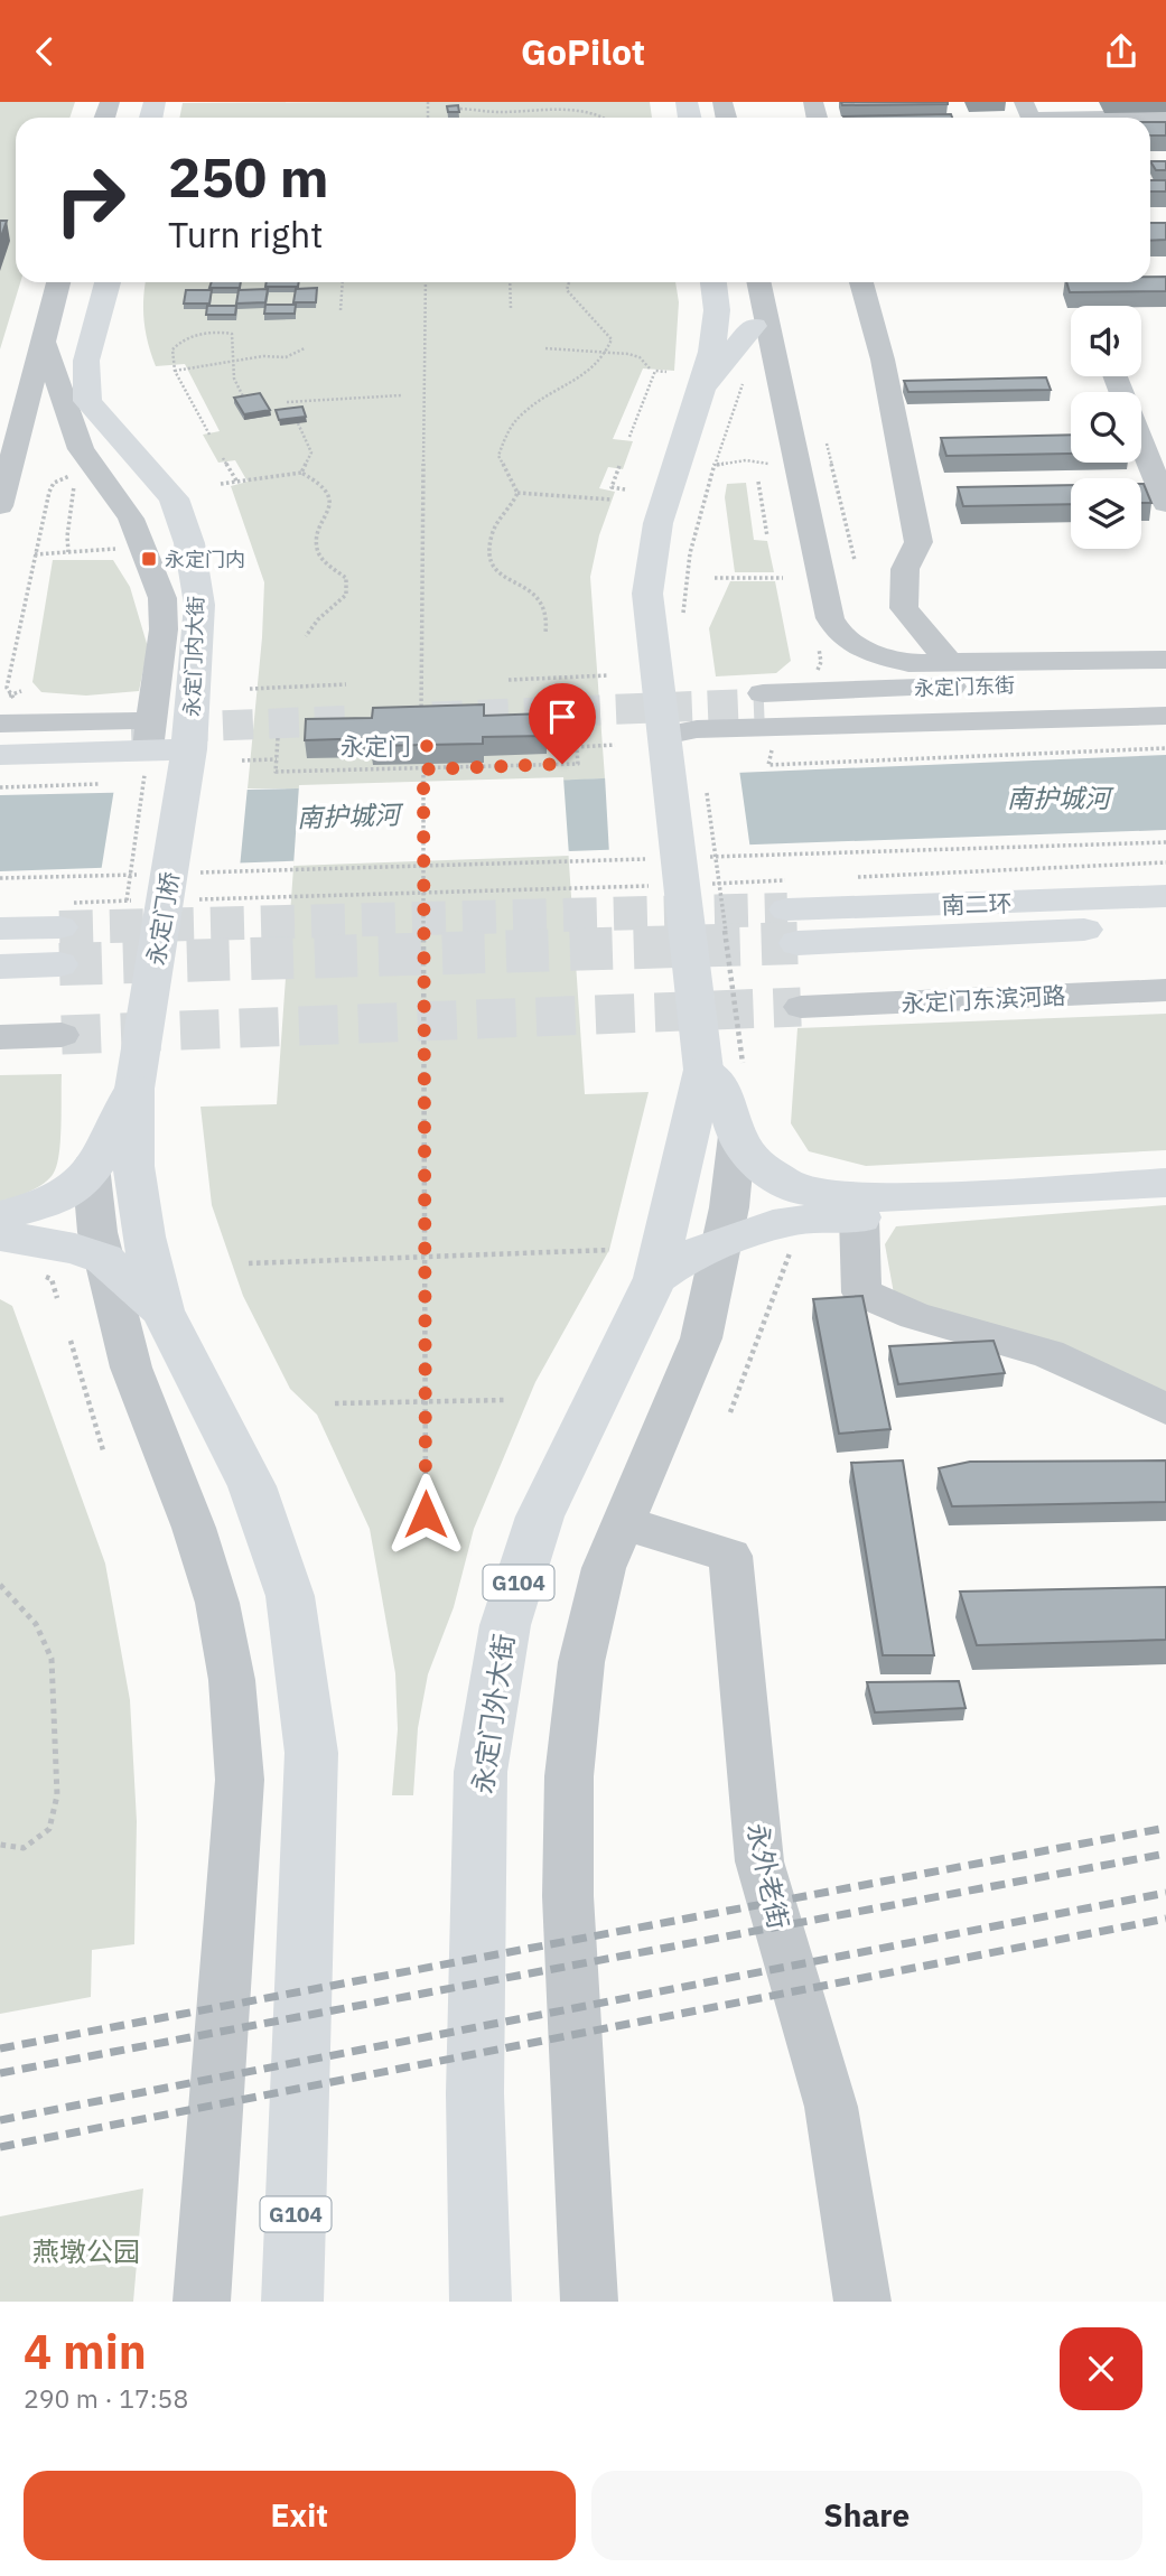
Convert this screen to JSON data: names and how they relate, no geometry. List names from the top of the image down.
{
  "streets": {
    "main road": [
      "永定门内大街",
      "南二环",
      "永定门桥",
      "G104",
      "永定门外大街"
    ],
    "street": ["永定门东街", "永定门东滨河路", "永外老街"]
  },
  "crossings": [
    ["永定门内大街", "永定门桥"],
    ["永定门桥", "G104"]
  ],
  "water": ["南护城河"],
  "parks": ["燕墩公园"],
  "places": {
    "transit": ["永定门内"],
    "other": ["永定门"]
  },
  "page": {
    "header": "GoPilot",
    "turn": ["250 m", "Turn right"],
    "heading": ["4 min", "290 m · 17:58"],
    "buttons": ["Exit", "Share"]
  }
}
